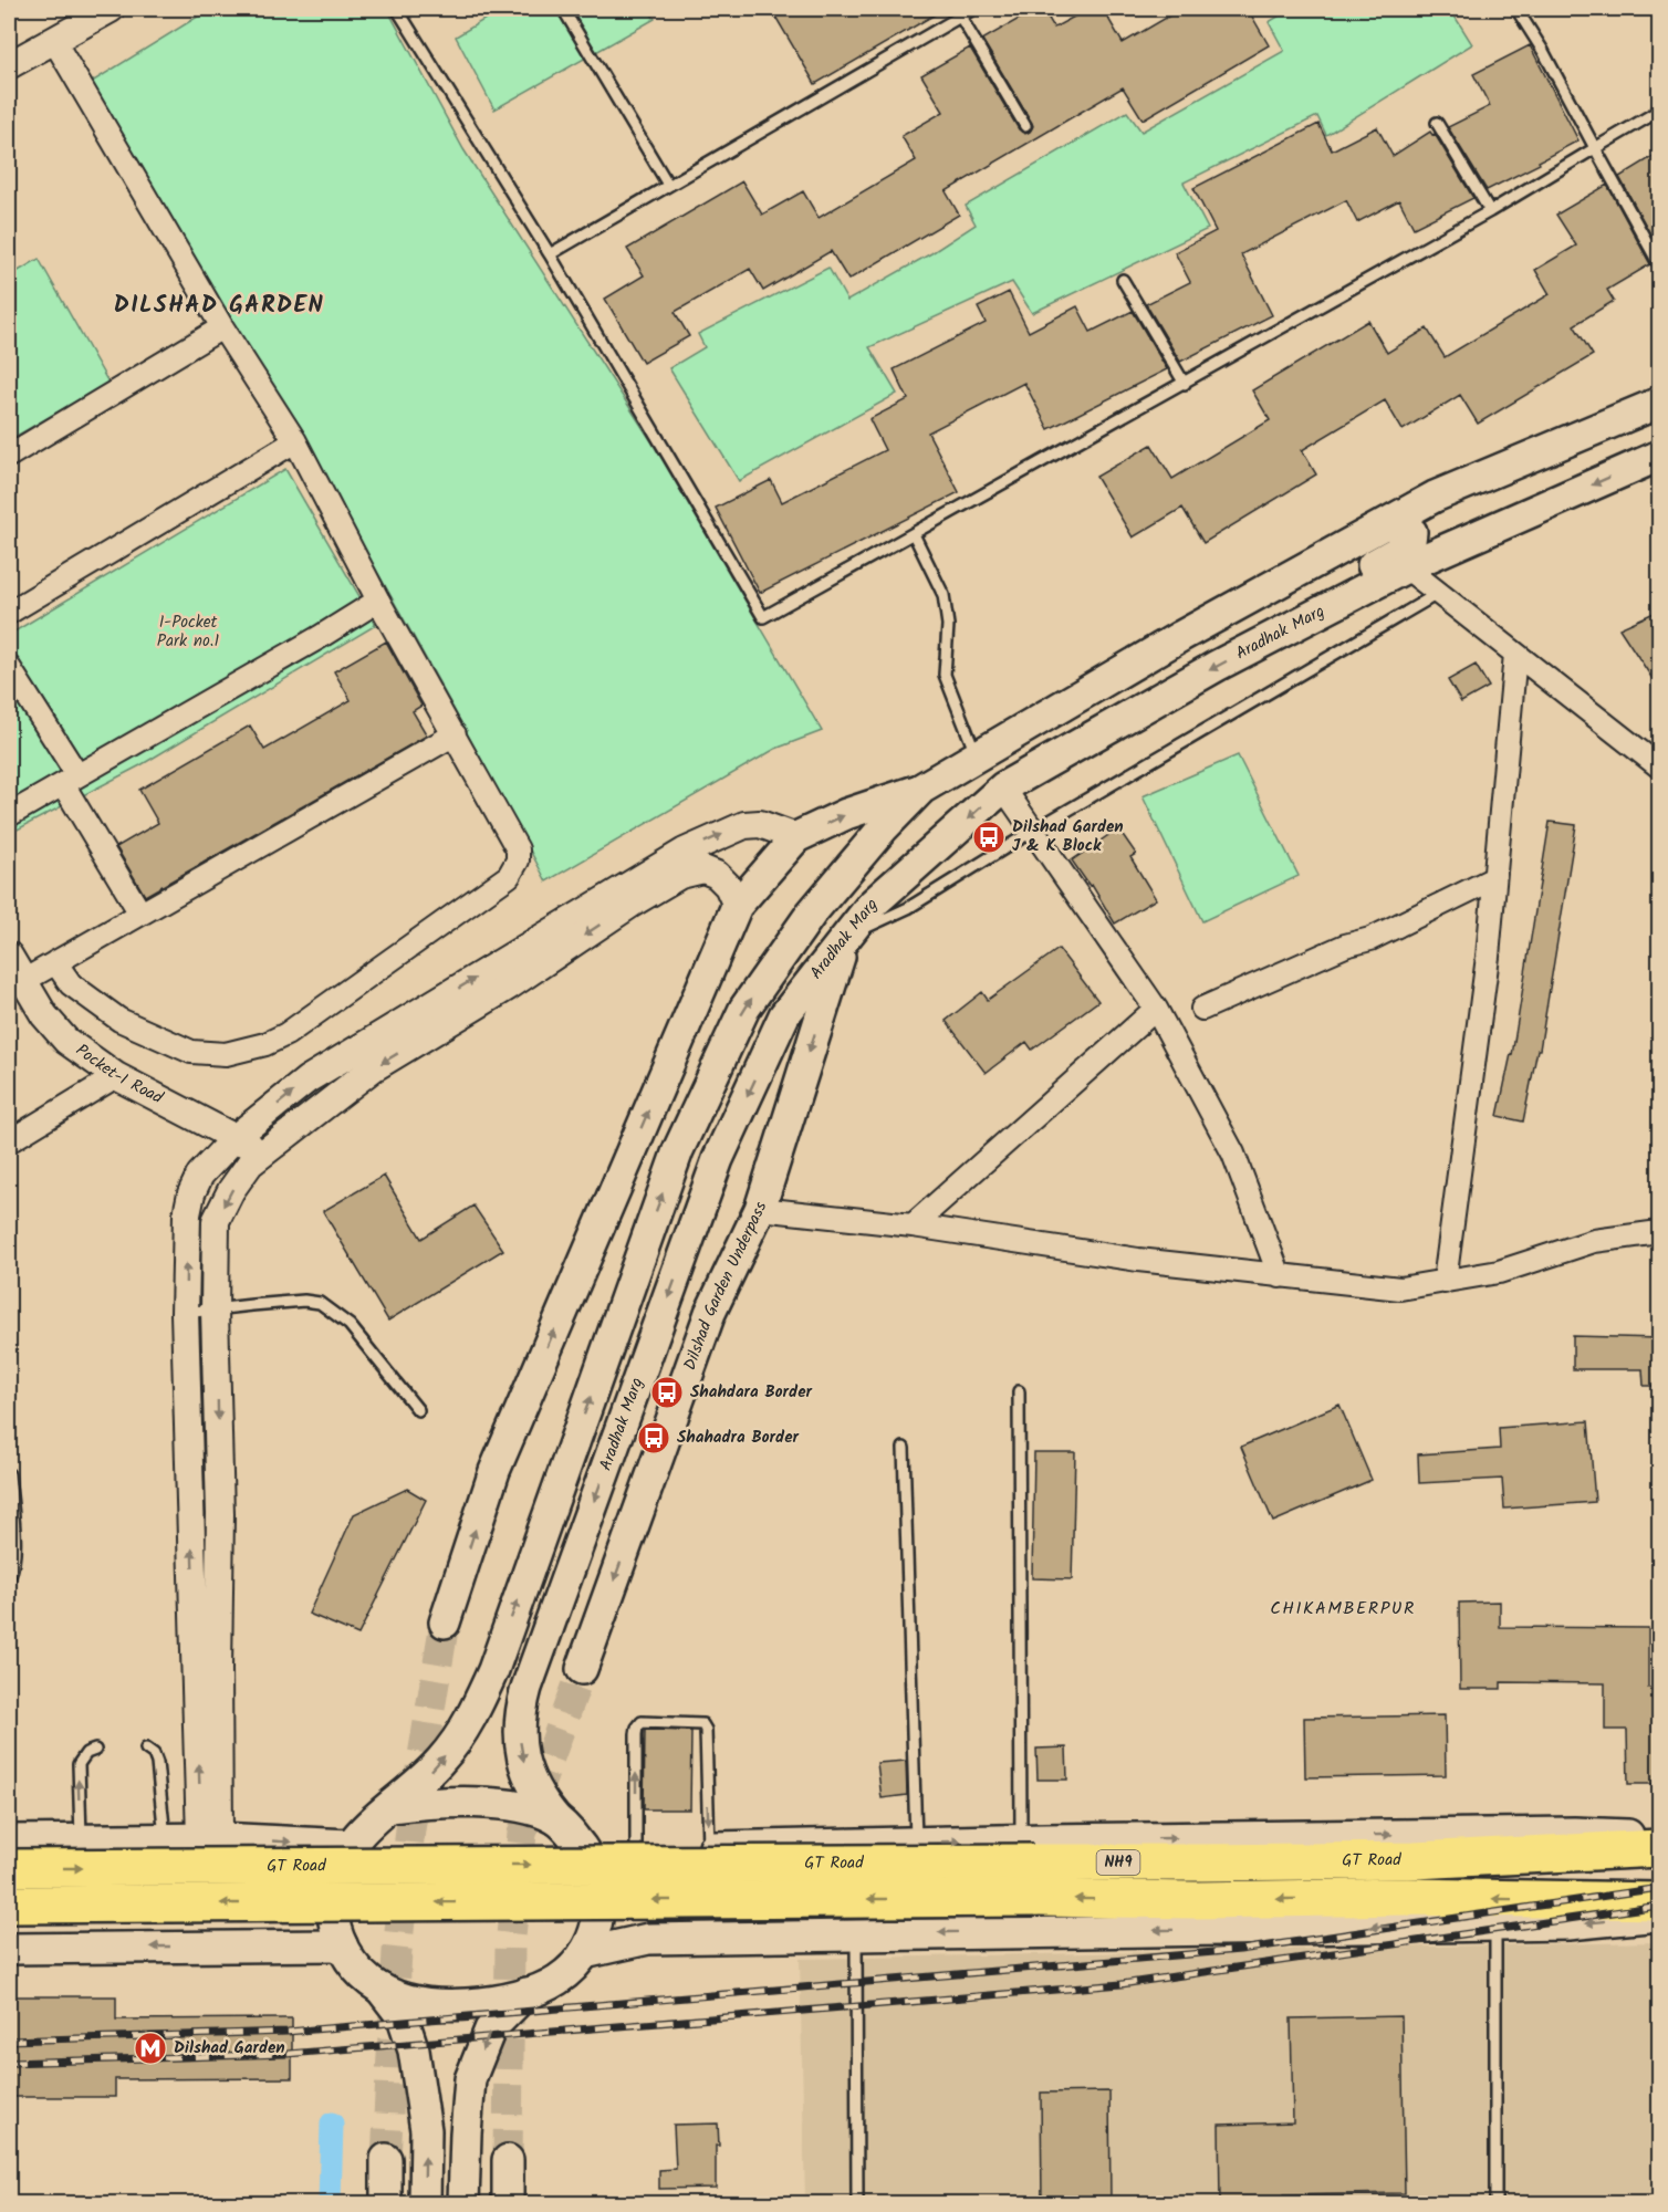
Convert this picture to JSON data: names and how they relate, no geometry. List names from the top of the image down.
{
  "streets": {
    "highway": ["GT Road", "NH9"],
    "main road": ["Aradhak Marg", "Dilshad Garden Underpass"],
    "street": ["Pocket-I Road"]
  },
  "crossings": [
    ["Aradhak Marg", "Dilshad Garden Underpass"],
    ["Aradhak Marg", "GT Road"]
  ],
  "districts": ["DILSHAD GARDEN", "CHIKAMBERPUR"],
  "parks": ["I-Pocket Park no.1"],
  "places": {
    "bus stop": ["Dilshad Garden J & K Block", "Shahdara Border", "Shahadra Border"],
    "metro station": ["Dilshad Garden"]
  }
}
